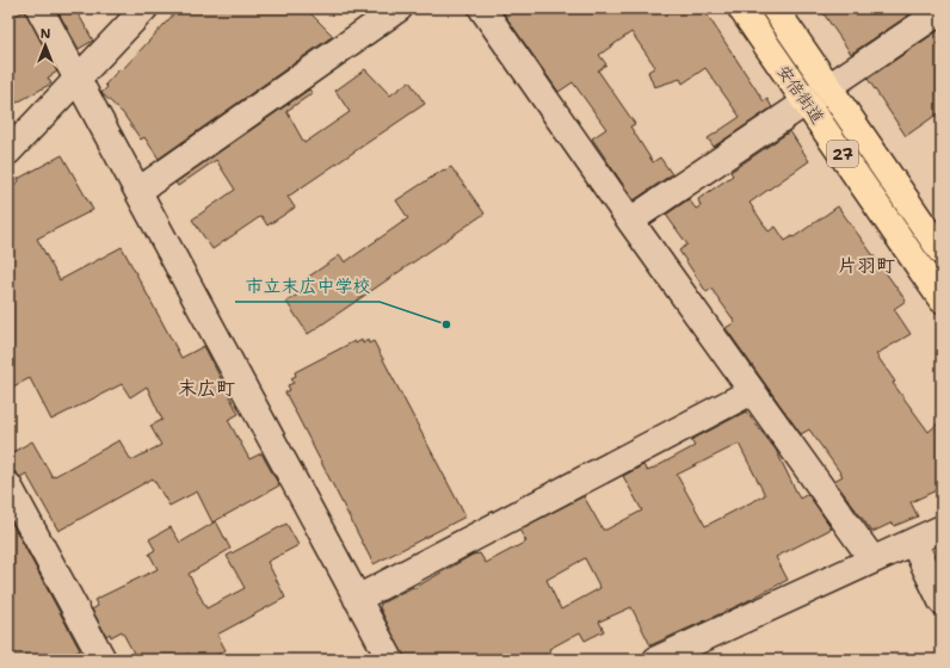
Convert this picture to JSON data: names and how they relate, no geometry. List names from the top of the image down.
{
  "streets": {
    "main road": ["安倍街道", "27"]
  },
  "districts": ["片羽町", "末広町"],
  "places": ["市立末広中学校"],
  "north": "top"
}
